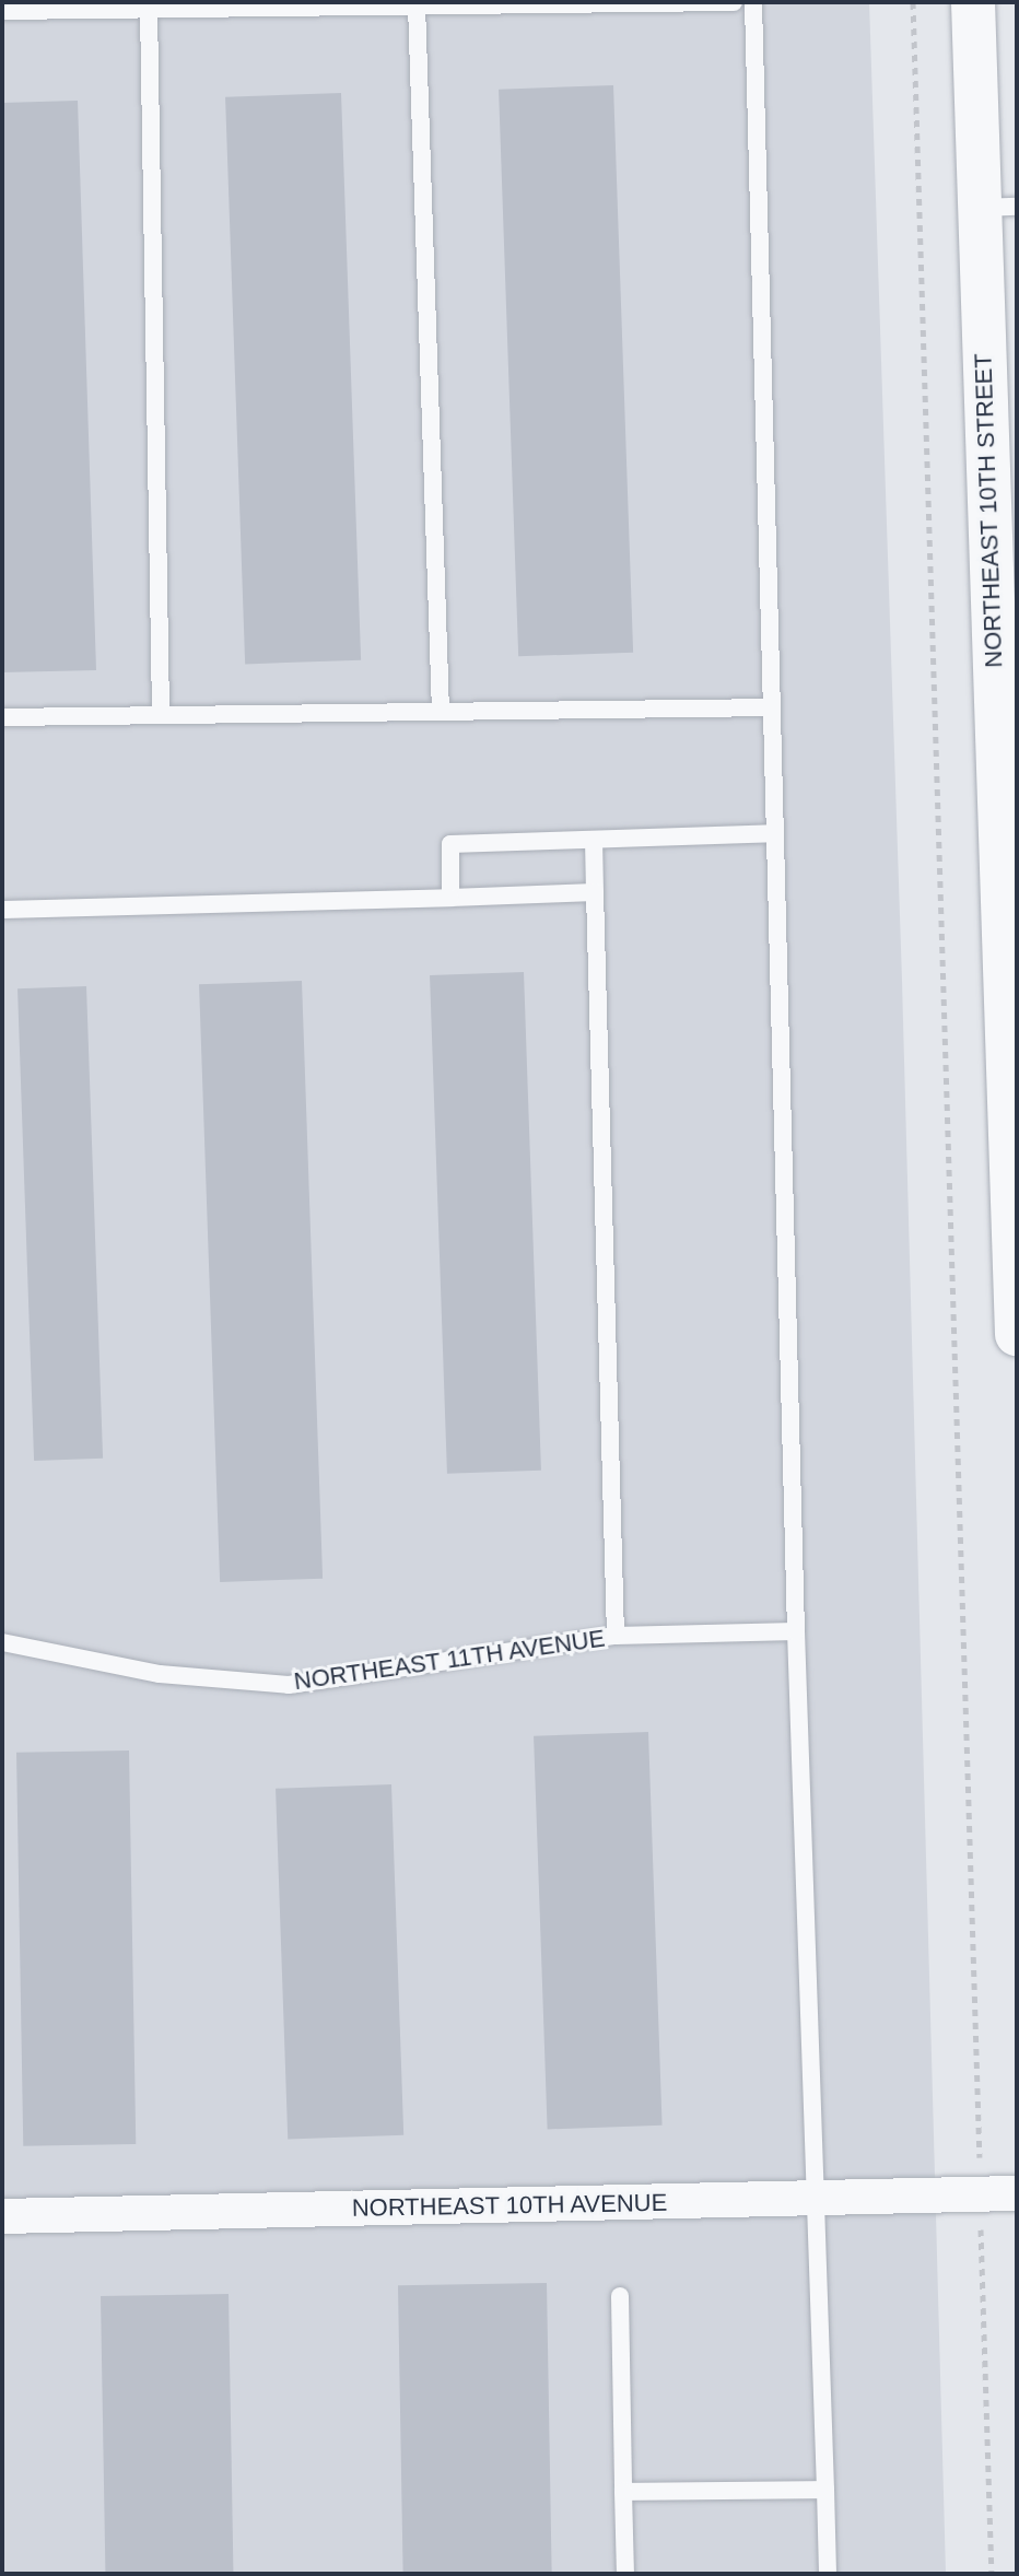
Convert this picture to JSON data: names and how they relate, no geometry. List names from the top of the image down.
{
  "streets": {
    "street": ["NORTHEAST 10TH STREET", "NORTHEAST 10TH AVENUE"],
    "lane": ["NORTHEAST 11TH AVENUE"]
  }
}
